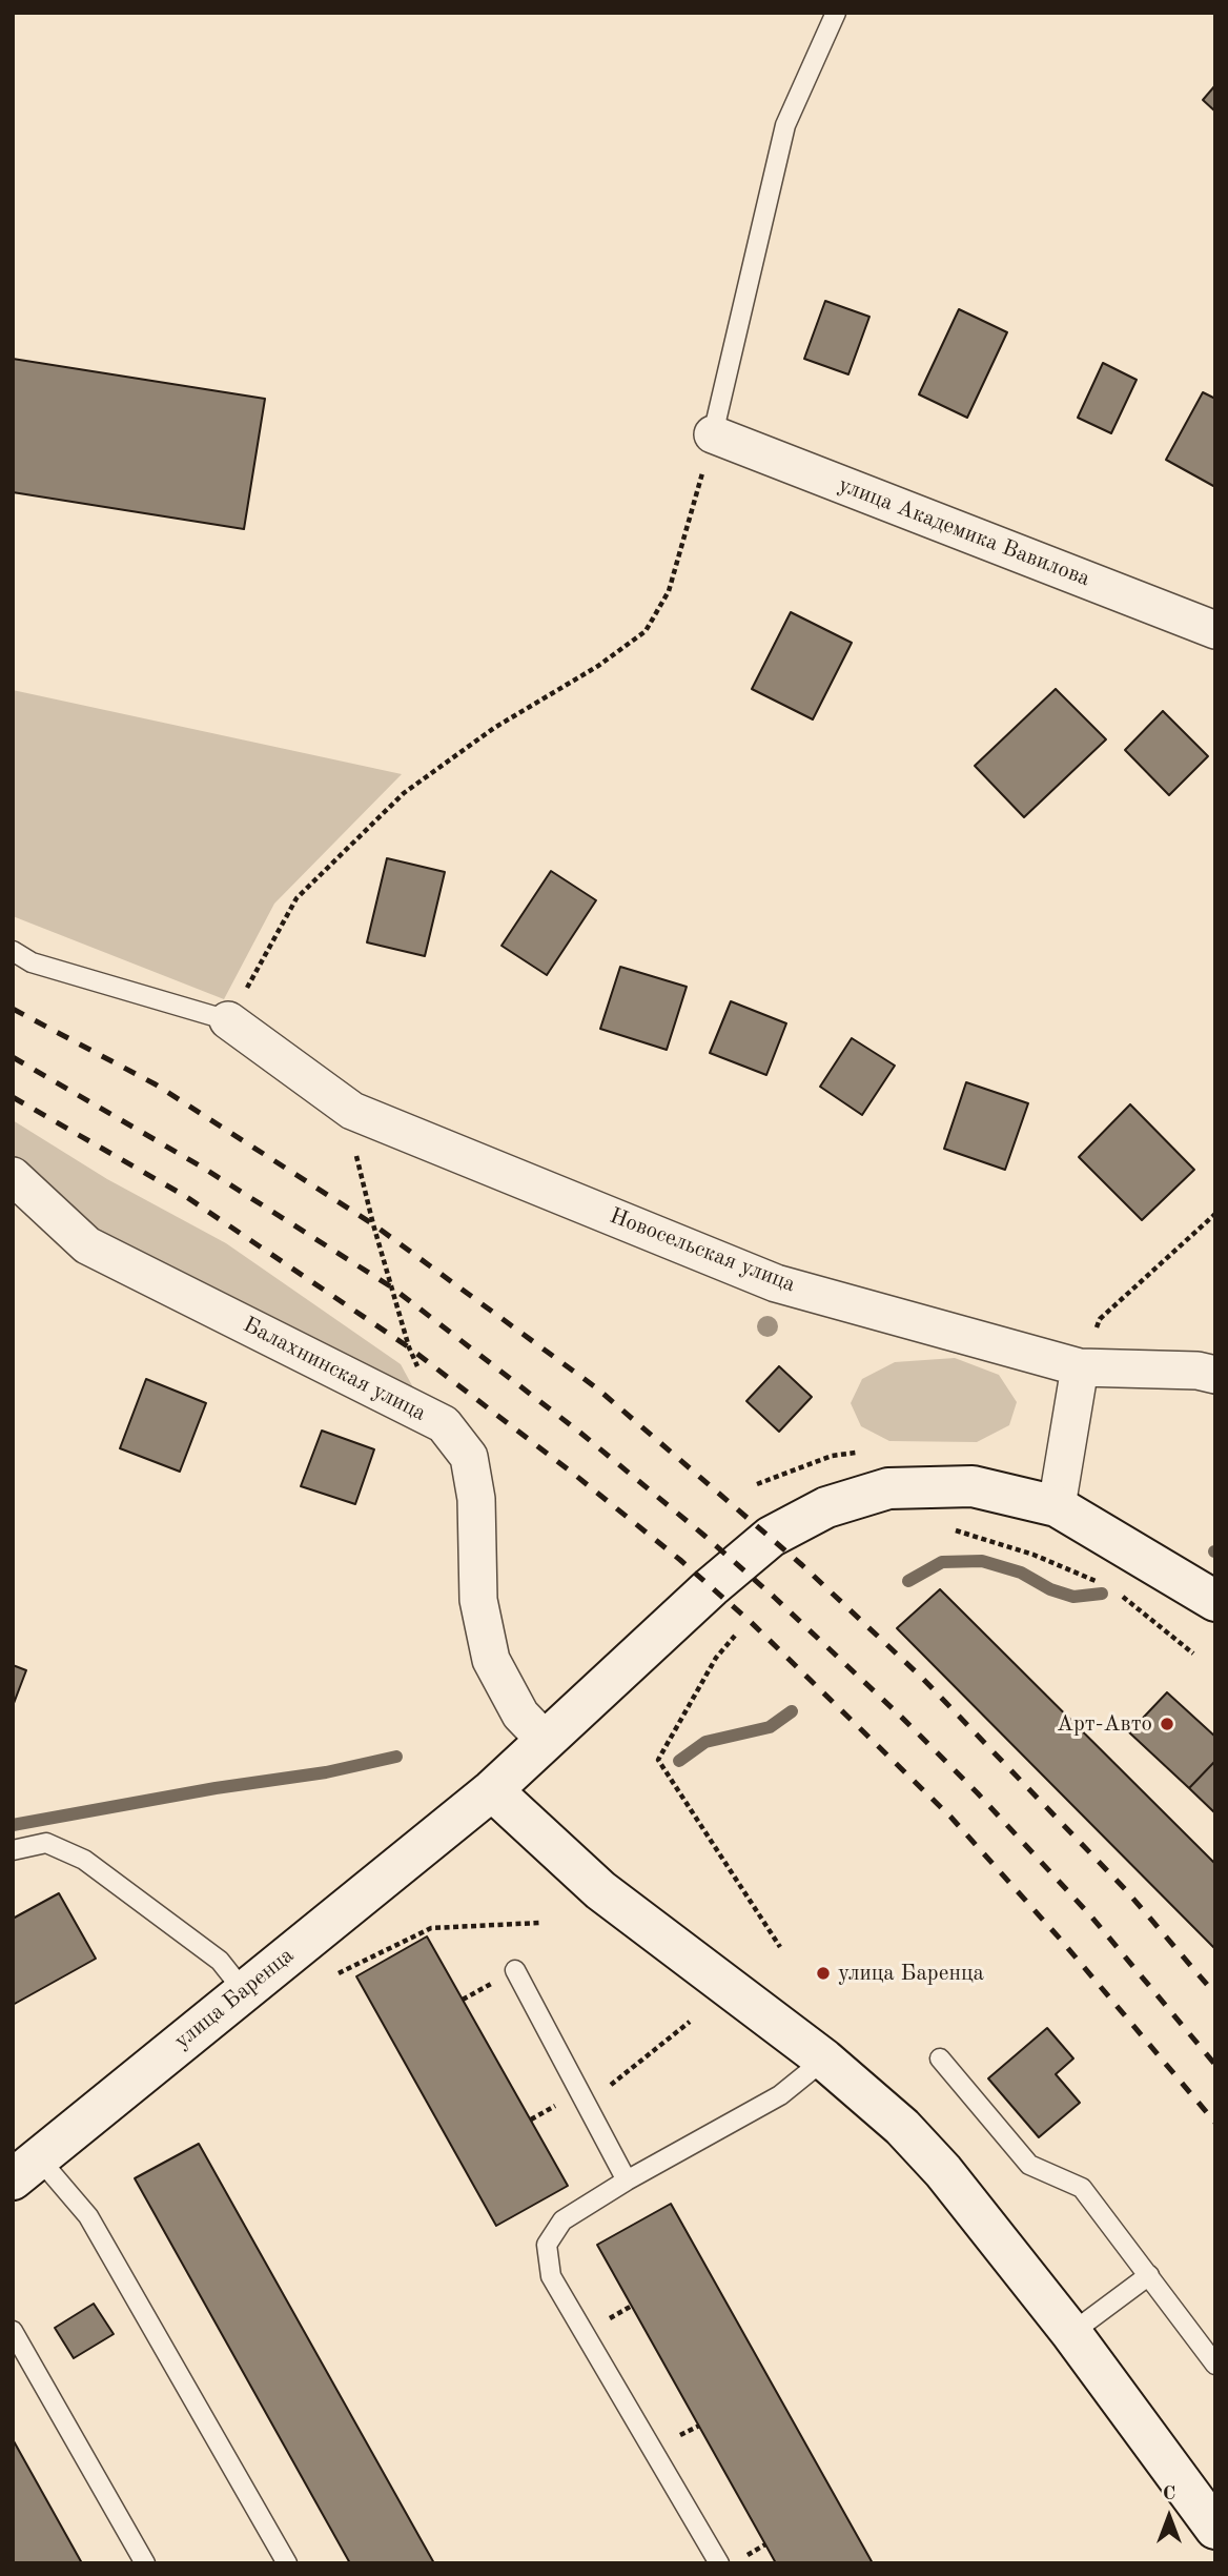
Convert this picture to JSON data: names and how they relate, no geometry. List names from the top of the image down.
{
  "streets": {
    "street": [
      "улица Академика Вавилова",
      "Новосельская улица",
      "Балахнинская улица",
      "улица Баренца"
    ]
  },
  "crossings": [
    ["Балахнинская улица", "улица Баренца"]
  ],
  "places": ["Арт-Авто", "улица Баренца"],
  "north": "top"
}
